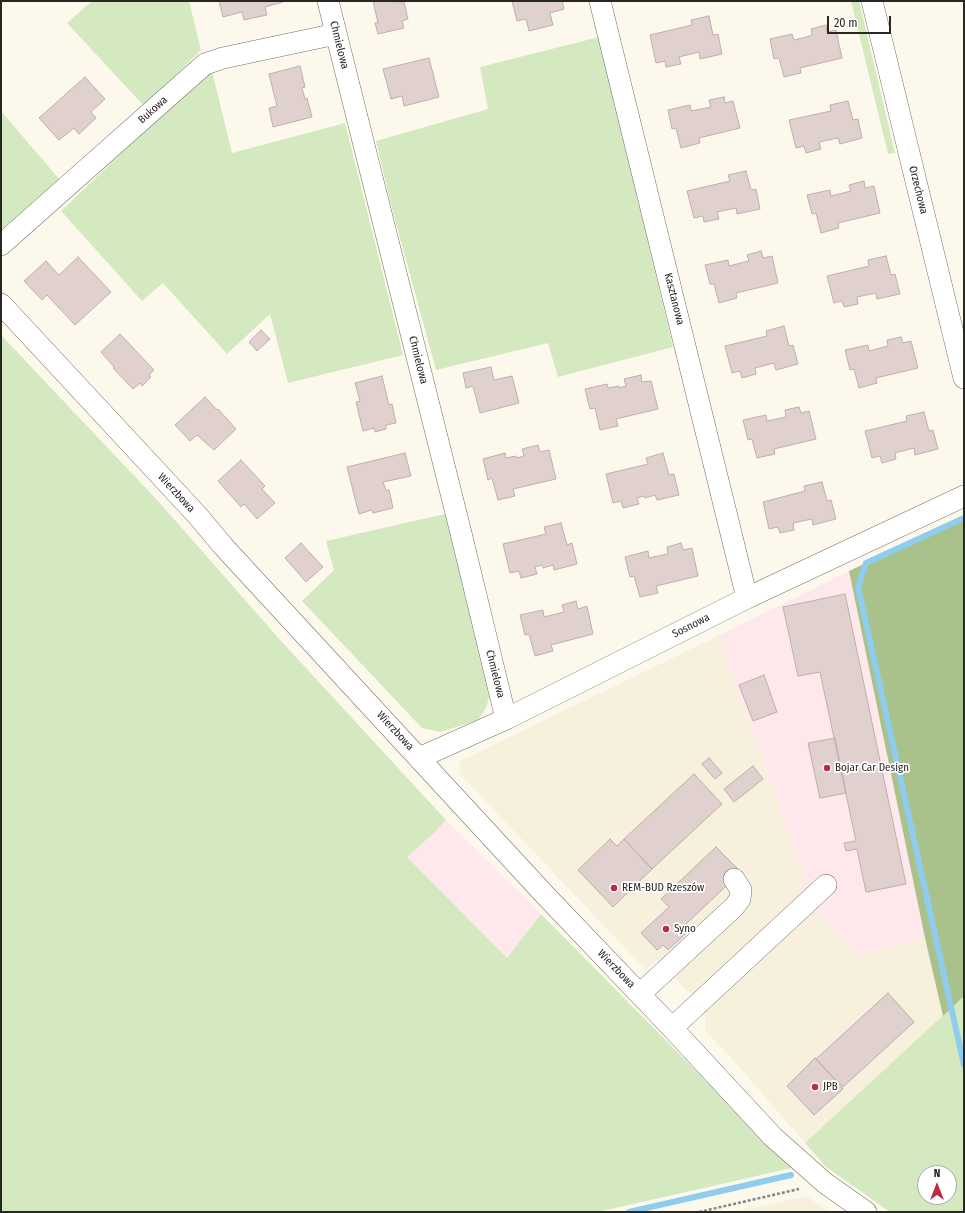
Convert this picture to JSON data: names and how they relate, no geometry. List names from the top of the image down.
{
  "streets": {
    "street": [
      "Chmielowa",
      "Bukowa",
      "Orzechowa",
      "Kasztanowa",
      "Wierzbowa",
      "Sosnowa"
    ]
  },
  "crossings": [
    ["Chmielowa", "Bukowa"],
    ["Chmielowa", "Sosnowa"],
    ["Kasztanowa", "Sosnowa"],
    ["Wierzbowa", "Sosnowa"]
  ],
  "places": [
    "Bojar Car Design",
    "REM-BUD Rzeszów",
    "Syno",
    "JPB"
  ],
  "scale_bar": "20 m",
  "north": "top"
}
